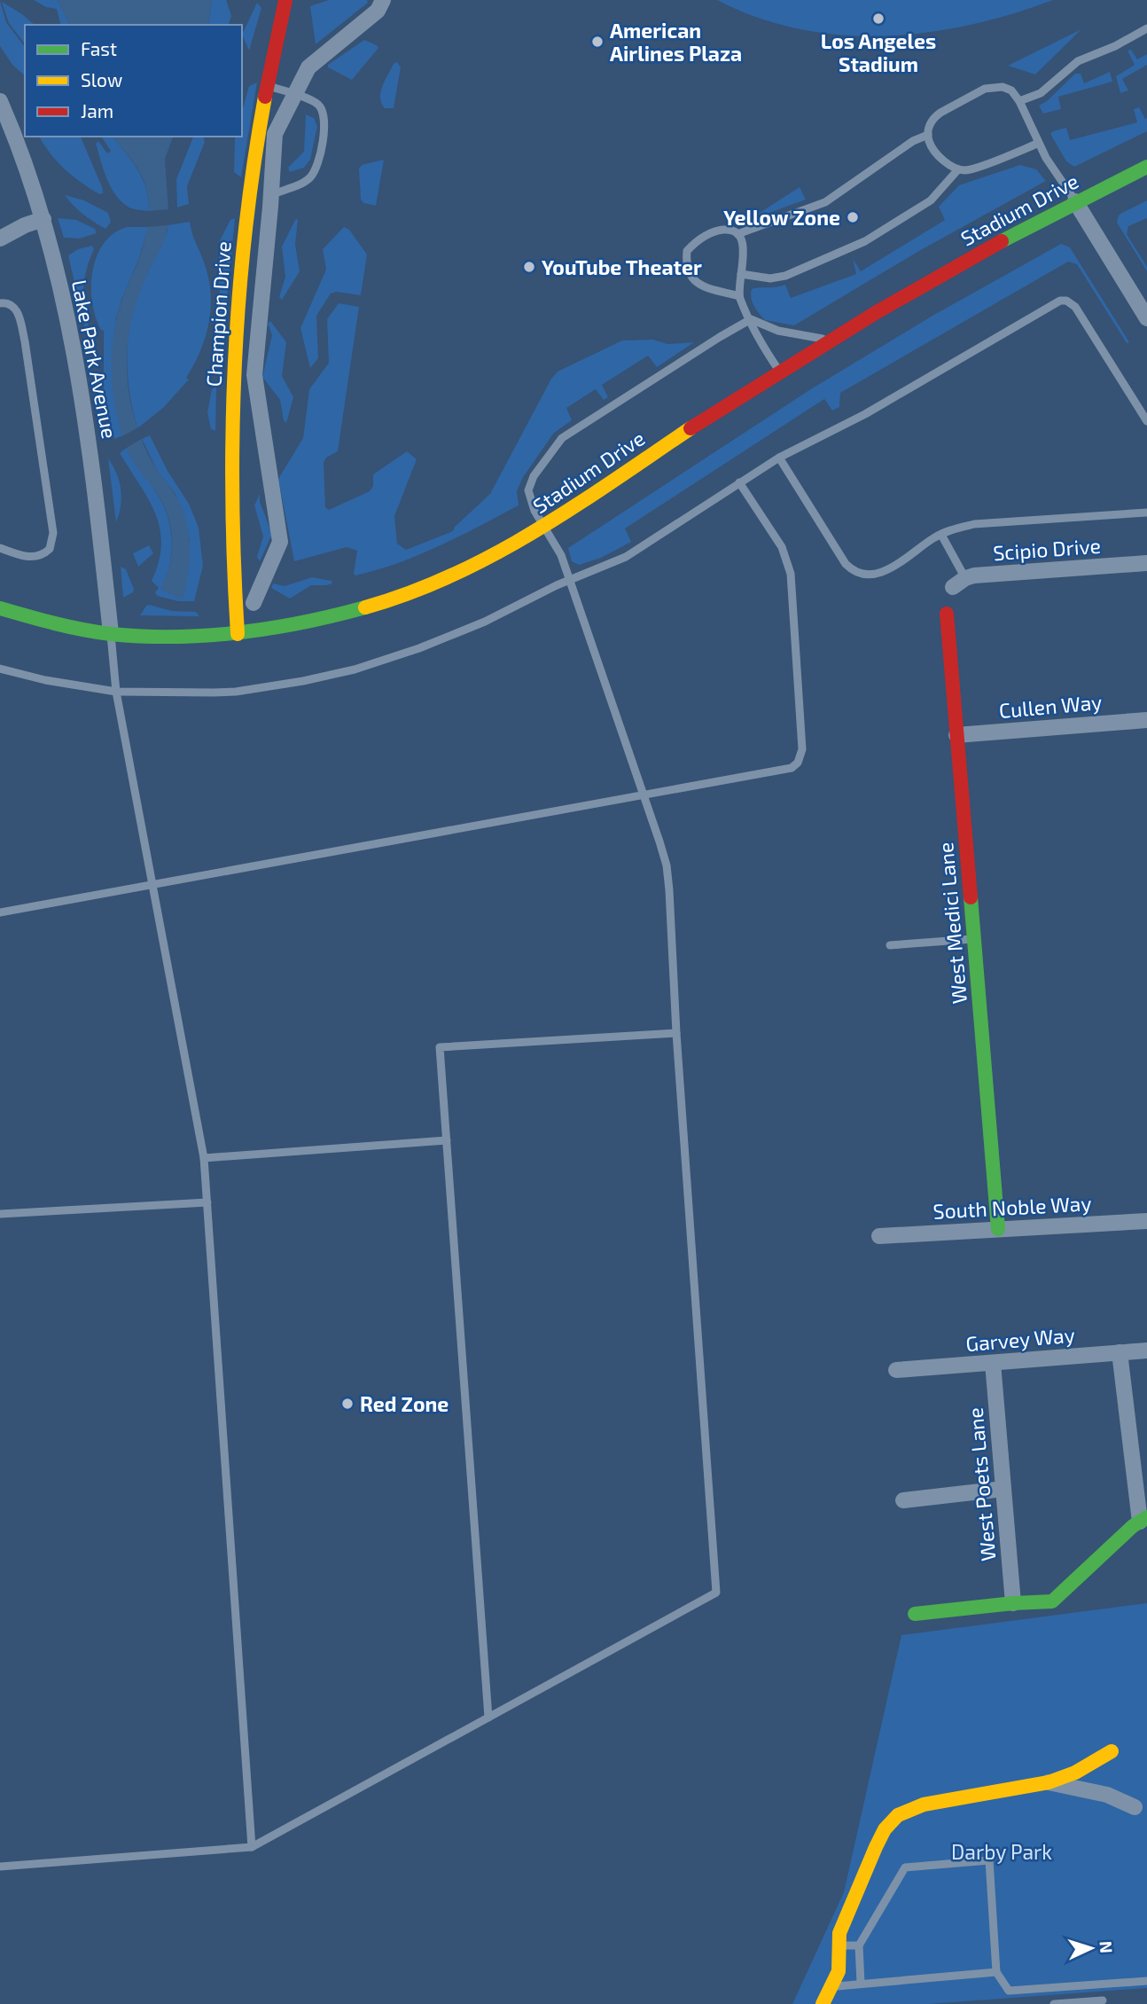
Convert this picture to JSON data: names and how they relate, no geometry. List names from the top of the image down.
{
  "streets": {
    "street": [
      "Stadium Drive",
      "Champion Drive",
      "Lake Park Avenue",
      "Scipio Drive",
      "Cullen Way",
      "West Medici Lane",
      "South Noble Way",
      "Garvey Way",
      "West Poets Lane"
    ]
  },
  "crossings": [
    ["Stadium Drive", "Champion Drive"],
    ["Stadium Drive", "Lake Park Avenue"],
    ["Cullen Way", "West Medici Lane"],
    ["West Medici Lane", "South Noble Way"],
    ["Garvey Way", "West Poets Lane"]
  ],
  "parks": ["Darby Park"],
  "places": [
    "Los Angeles Stadium",
    "American Airlines Plaza",
    "Yellow Zone",
    "YouTube Theater",
    "Red Zone"
  ],
  "legend": ["Fast", "Slow", "Jam"],
  "north": "right"
}
